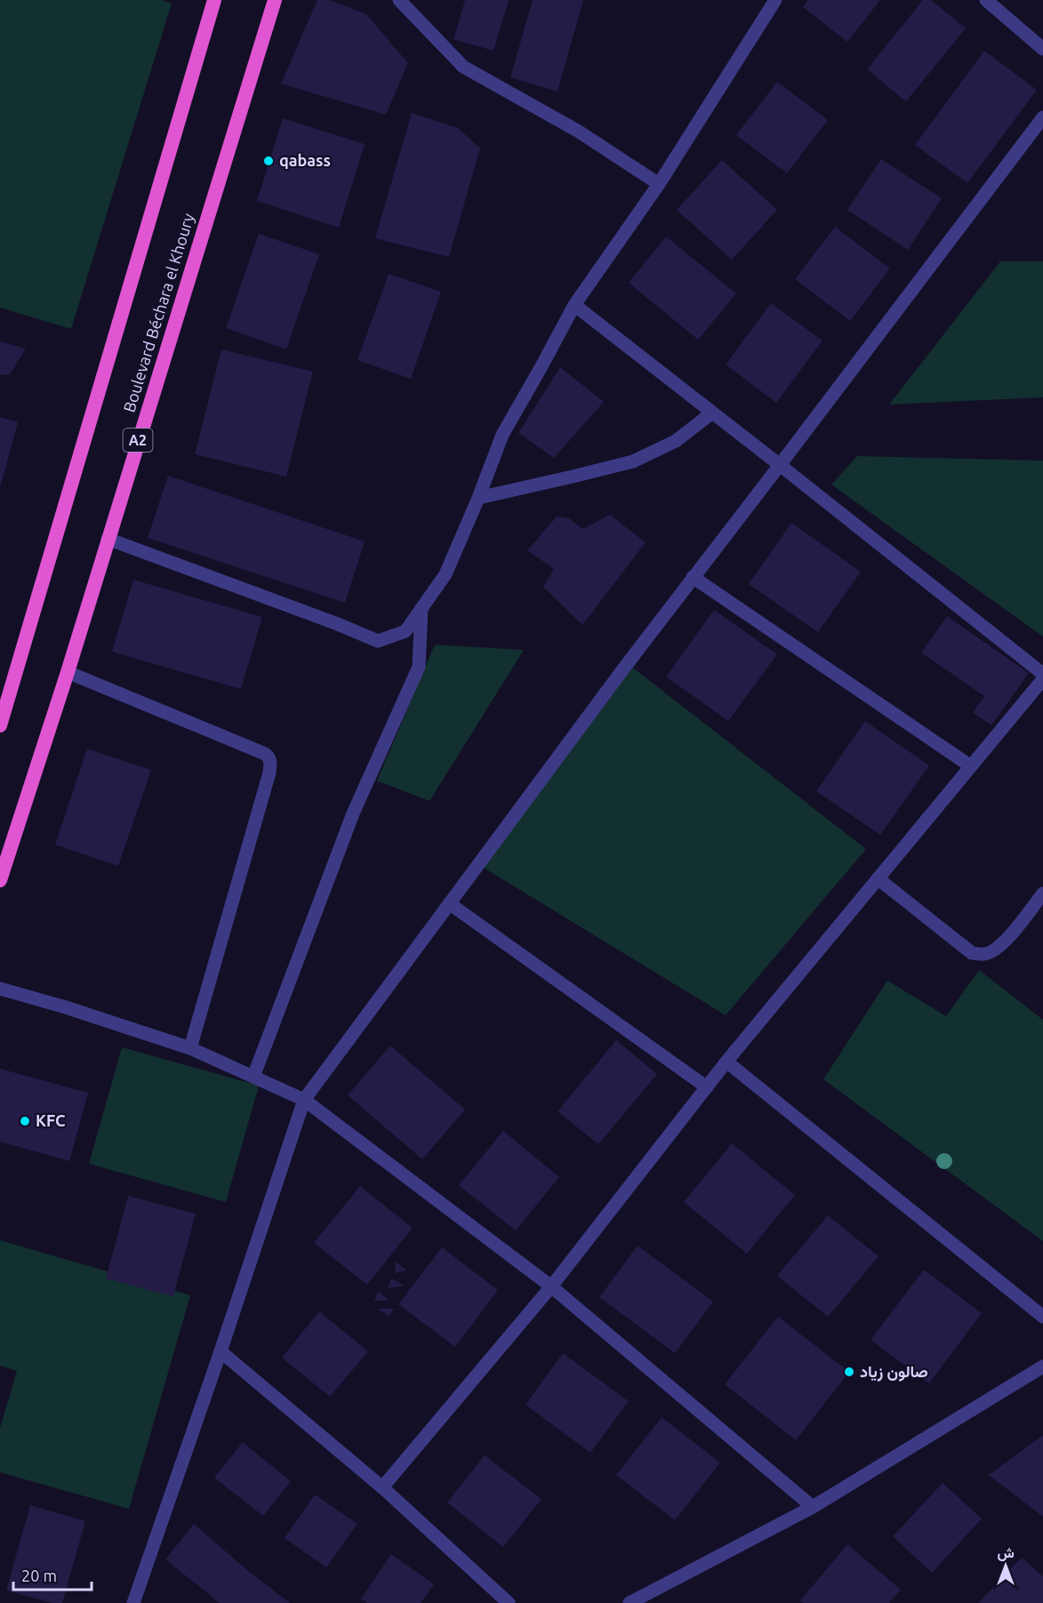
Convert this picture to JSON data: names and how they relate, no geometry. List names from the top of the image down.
{
  "streets": {
    "highway": ["Boulevard Béchara el Khoury", "A2"]
  },
  "places": ["qabass", "KFC", "صالون زياد"],
  "scale_bar": "20 m",
  "north": "top"
}
